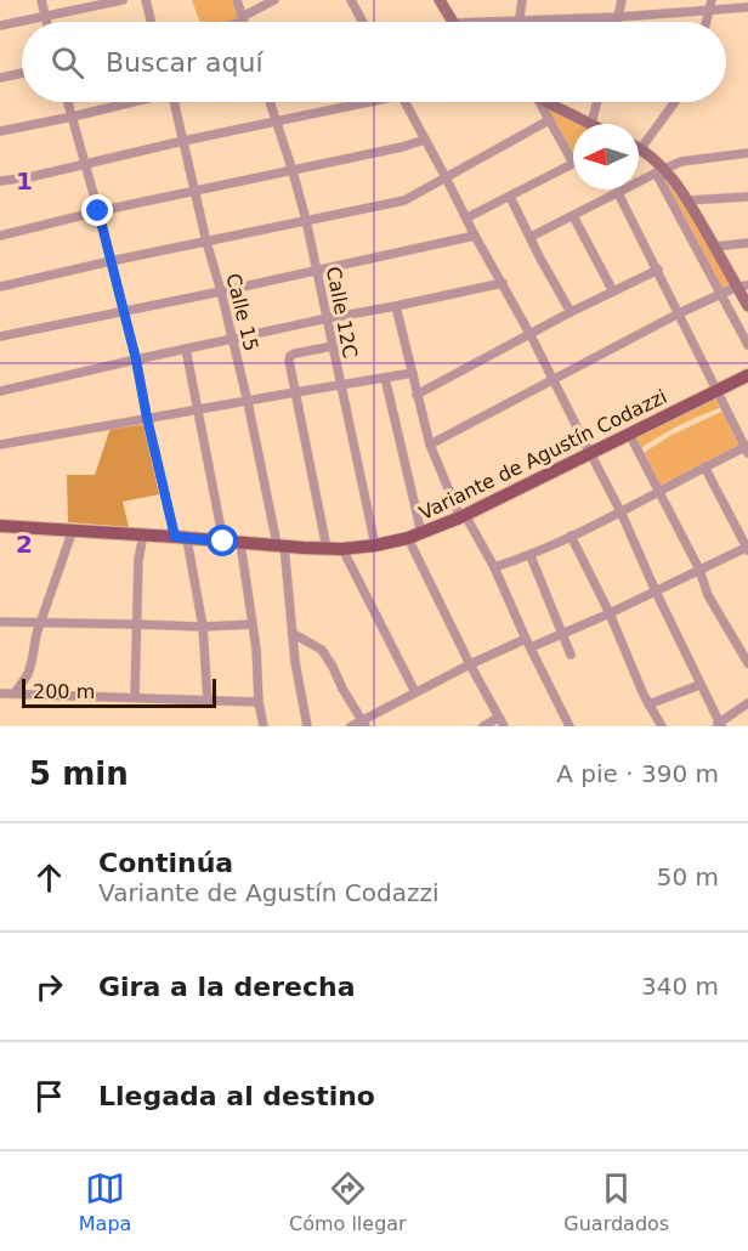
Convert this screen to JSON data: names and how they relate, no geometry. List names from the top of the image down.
{
  "streets": {
    "main road": ["Variante de Agustín Codazzi"],
    "street": ["Calle 15", "Calle 12C"]
  },
  "crossings": [
    ["Calle 15", "Variante de Agustín Codazzi"],
    ["Calle 12C", "Variante de Agustín Codazzi"]
  ],
  "scale_bar": "200 m",
  "north": "left",
  "page": {
    "search": "Buscar aquí",
    "scale": "200 m",
    "heading": ["5 min", "A pie · 390 m"],
    "list": [
      ["Continúa", "Variante de Agustín Codazzi", "50 m"],
      ["Gira a la derecha", "340 m"],
      "Llegada al destino"
    ],
    "nav": ["Mapa", "Cómo llegar", "Guardados"]
  },
  "grid": {
    "rows": ["1", "2"]
  }
}
